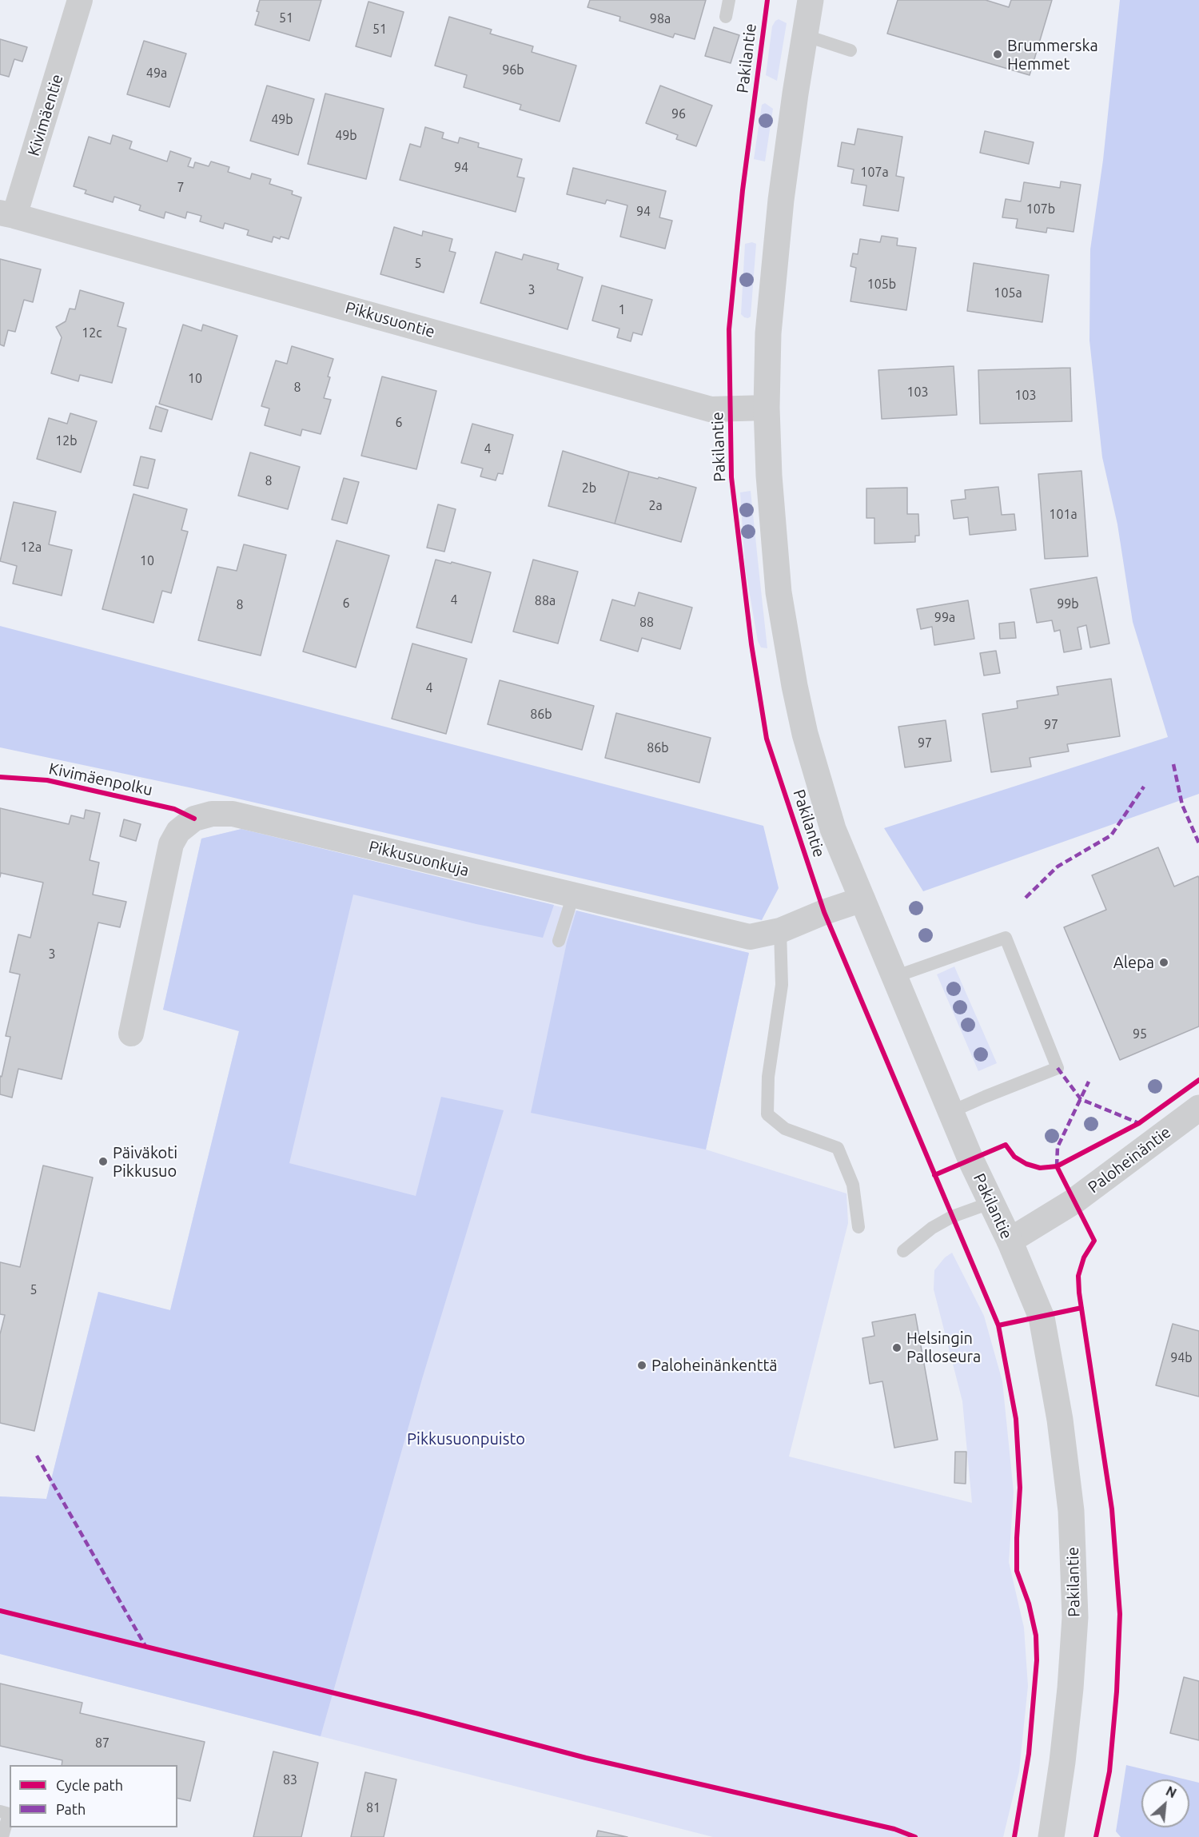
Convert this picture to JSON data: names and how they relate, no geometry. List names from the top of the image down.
{
  "streets": {
    "main road": ["Pakilantie", "Paloheinäntie"],
    "street": ["Kivimäentie", "Pikkusuontie", "Pikkusuonkuja"],
    "cycle path": ["Kivimäenpolku"]
  },
  "crossings": [
    ["Pakilantie", "Pikkusuontie"],
    ["Pakilantie", "Pikkusuonkuja"],
    ["Pakilantie", "Paloheinäntie"],
    ["Kivimäentie", "Pikkusuontie"]
  ],
  "parks": ["Pikkusuonpuisto"],
  "places": [
    "Brummerska Hemmet",
    "Alepa",
    "Päiväkoti Pikkusuo",
    "Helsingin Palloseura",
    "Paloheinänkenttä"
  ],
  "house_numbers": [
    "51",
    "98a",
    "51",
    "96b",
    "49a",
    "96",
    "49b",
    "49b",
    "94",
    "107a",
    "7",
    "107b",
    "94",
    "5",
    "105b",
    "3",
    "105a",
    "1",
    "12c",
    "10",
    "8",
    "103",
    "103",
    "6",
    "12b",
    "4",
    "8",
    "2b",
    "2a",
    "101a",
    "12a",
    "10",
    "4",
    "88a",
    "6",
    "99b",
    "8",
    "99a",
    "88",
    "4",
    "86b",
    "97",
    "97",
    "86b",
    "3",
    "95",
    "5",
    "94b",
    "87",
    "83",
    "81"
  ],
  "legend": ["Cycle path", "Path"],
  "north": "top right"
}
